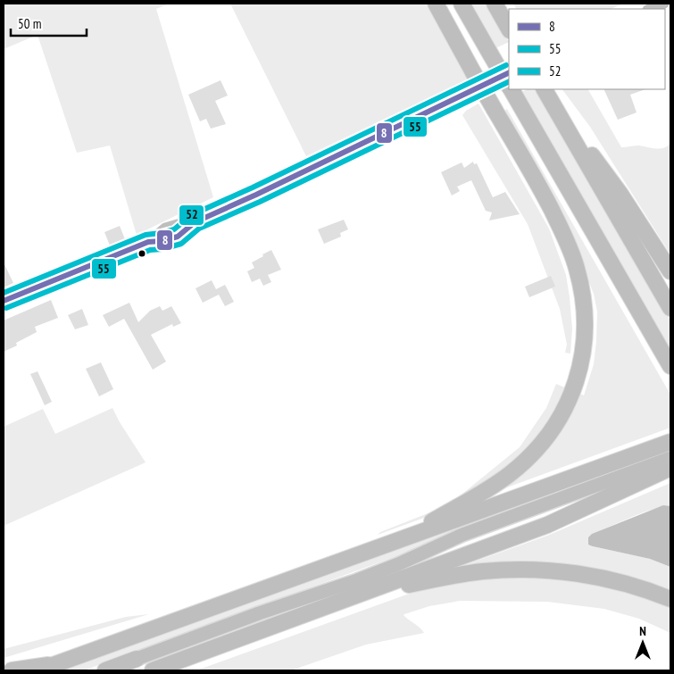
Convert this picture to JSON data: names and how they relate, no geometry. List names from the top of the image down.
{
  "lines": ["transit line 52", "transit line 8", "transit line 55"],
  "legend": ["8", "55", "52"],
  "scale_bar": "50 m",
  "north": "top"
}
